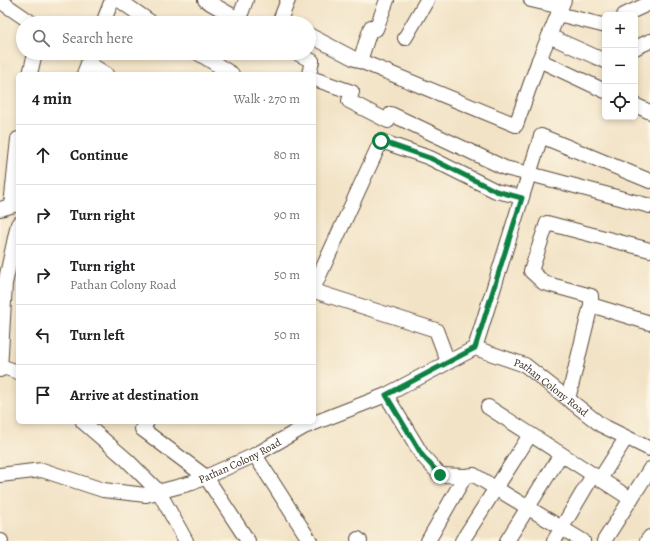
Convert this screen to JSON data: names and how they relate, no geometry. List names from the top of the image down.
{
  "streets": {
    "street": ["Pathan Colony Road"]
  },
  "page": {
    "map_buttons": ["+", "−"],
    "search": "Search here",
    "heading": ["4 min", "Walk · 270 m"],
    "list": [
      ["Continue", "80 m"],
      ["Turn right", "90 m"],
      ["Turn right", "Pathan Colony Road", "50 m"],
      ["Turn left", "50 m"],
      "Arrive at destination"
    ]
  }
}
